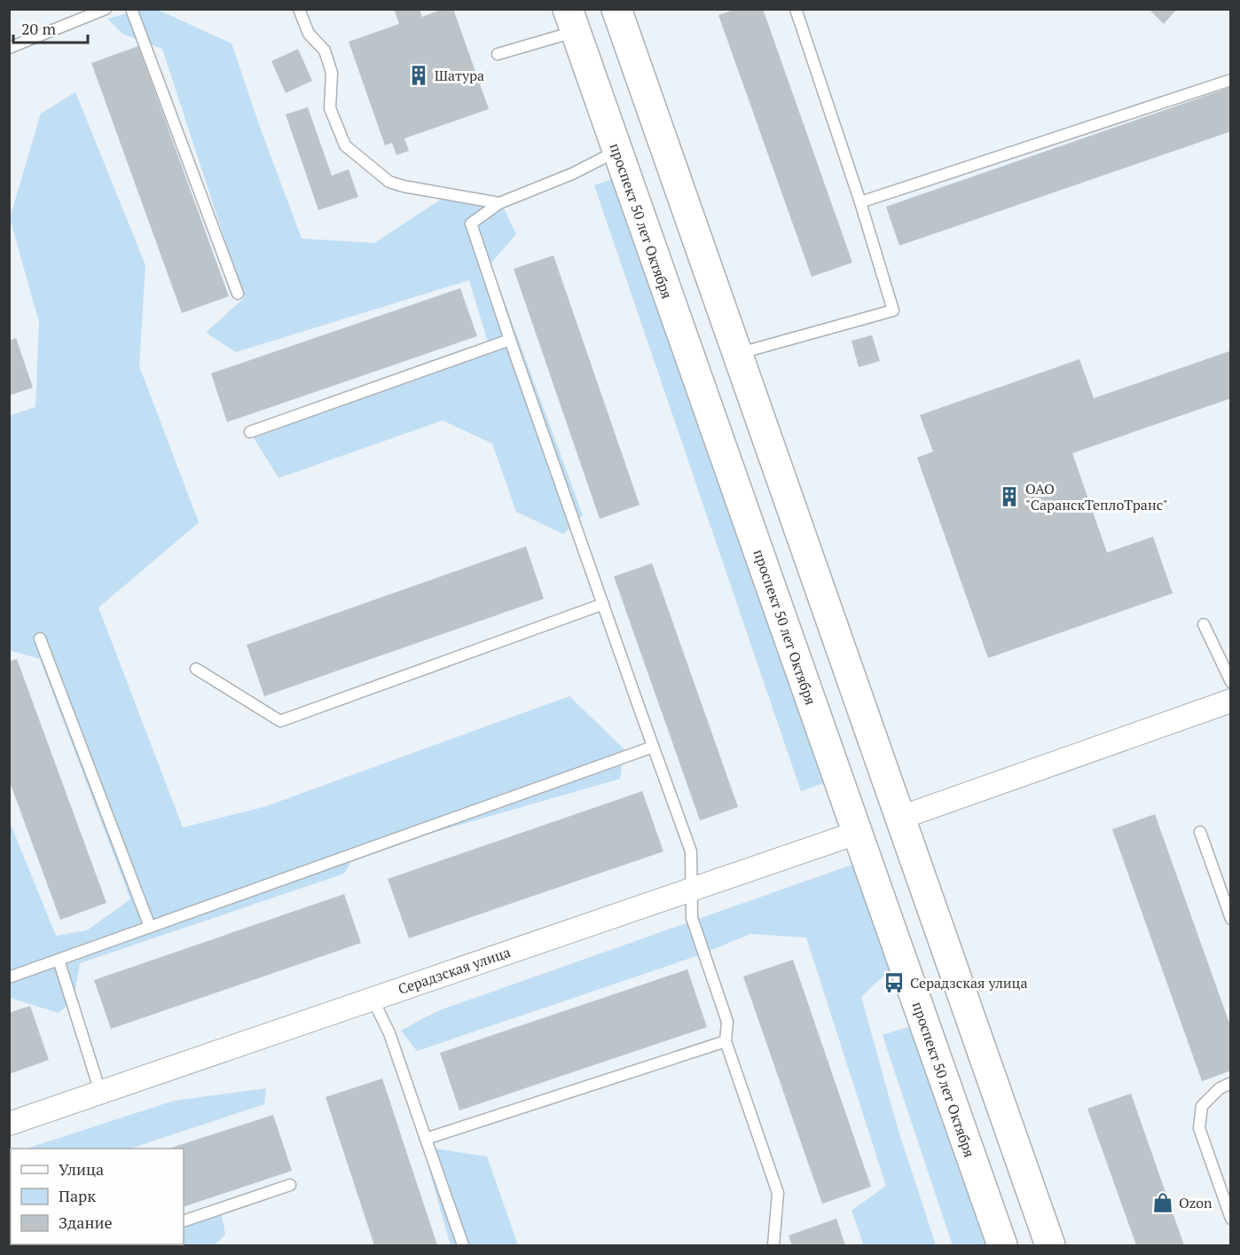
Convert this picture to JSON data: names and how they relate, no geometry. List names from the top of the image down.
{
  "streets": {
    "main road": ["проспект 50 лет Октября", "Серадзская улица"]
  },
  "crossings": [
    ["проспект 50 лет Октября", "Серадзская улица"]
  ],
  "places": {
    "building": ["Шатура", "ОАО \"СаранскТеплоТранс\""],
    "bus stop": ["Серадзская улица"],
    "shop": ["Ozon"]
  },
  "legend": ["Улица", "Парк", "Здание"],
  "scale_bar": "20 m"
}
